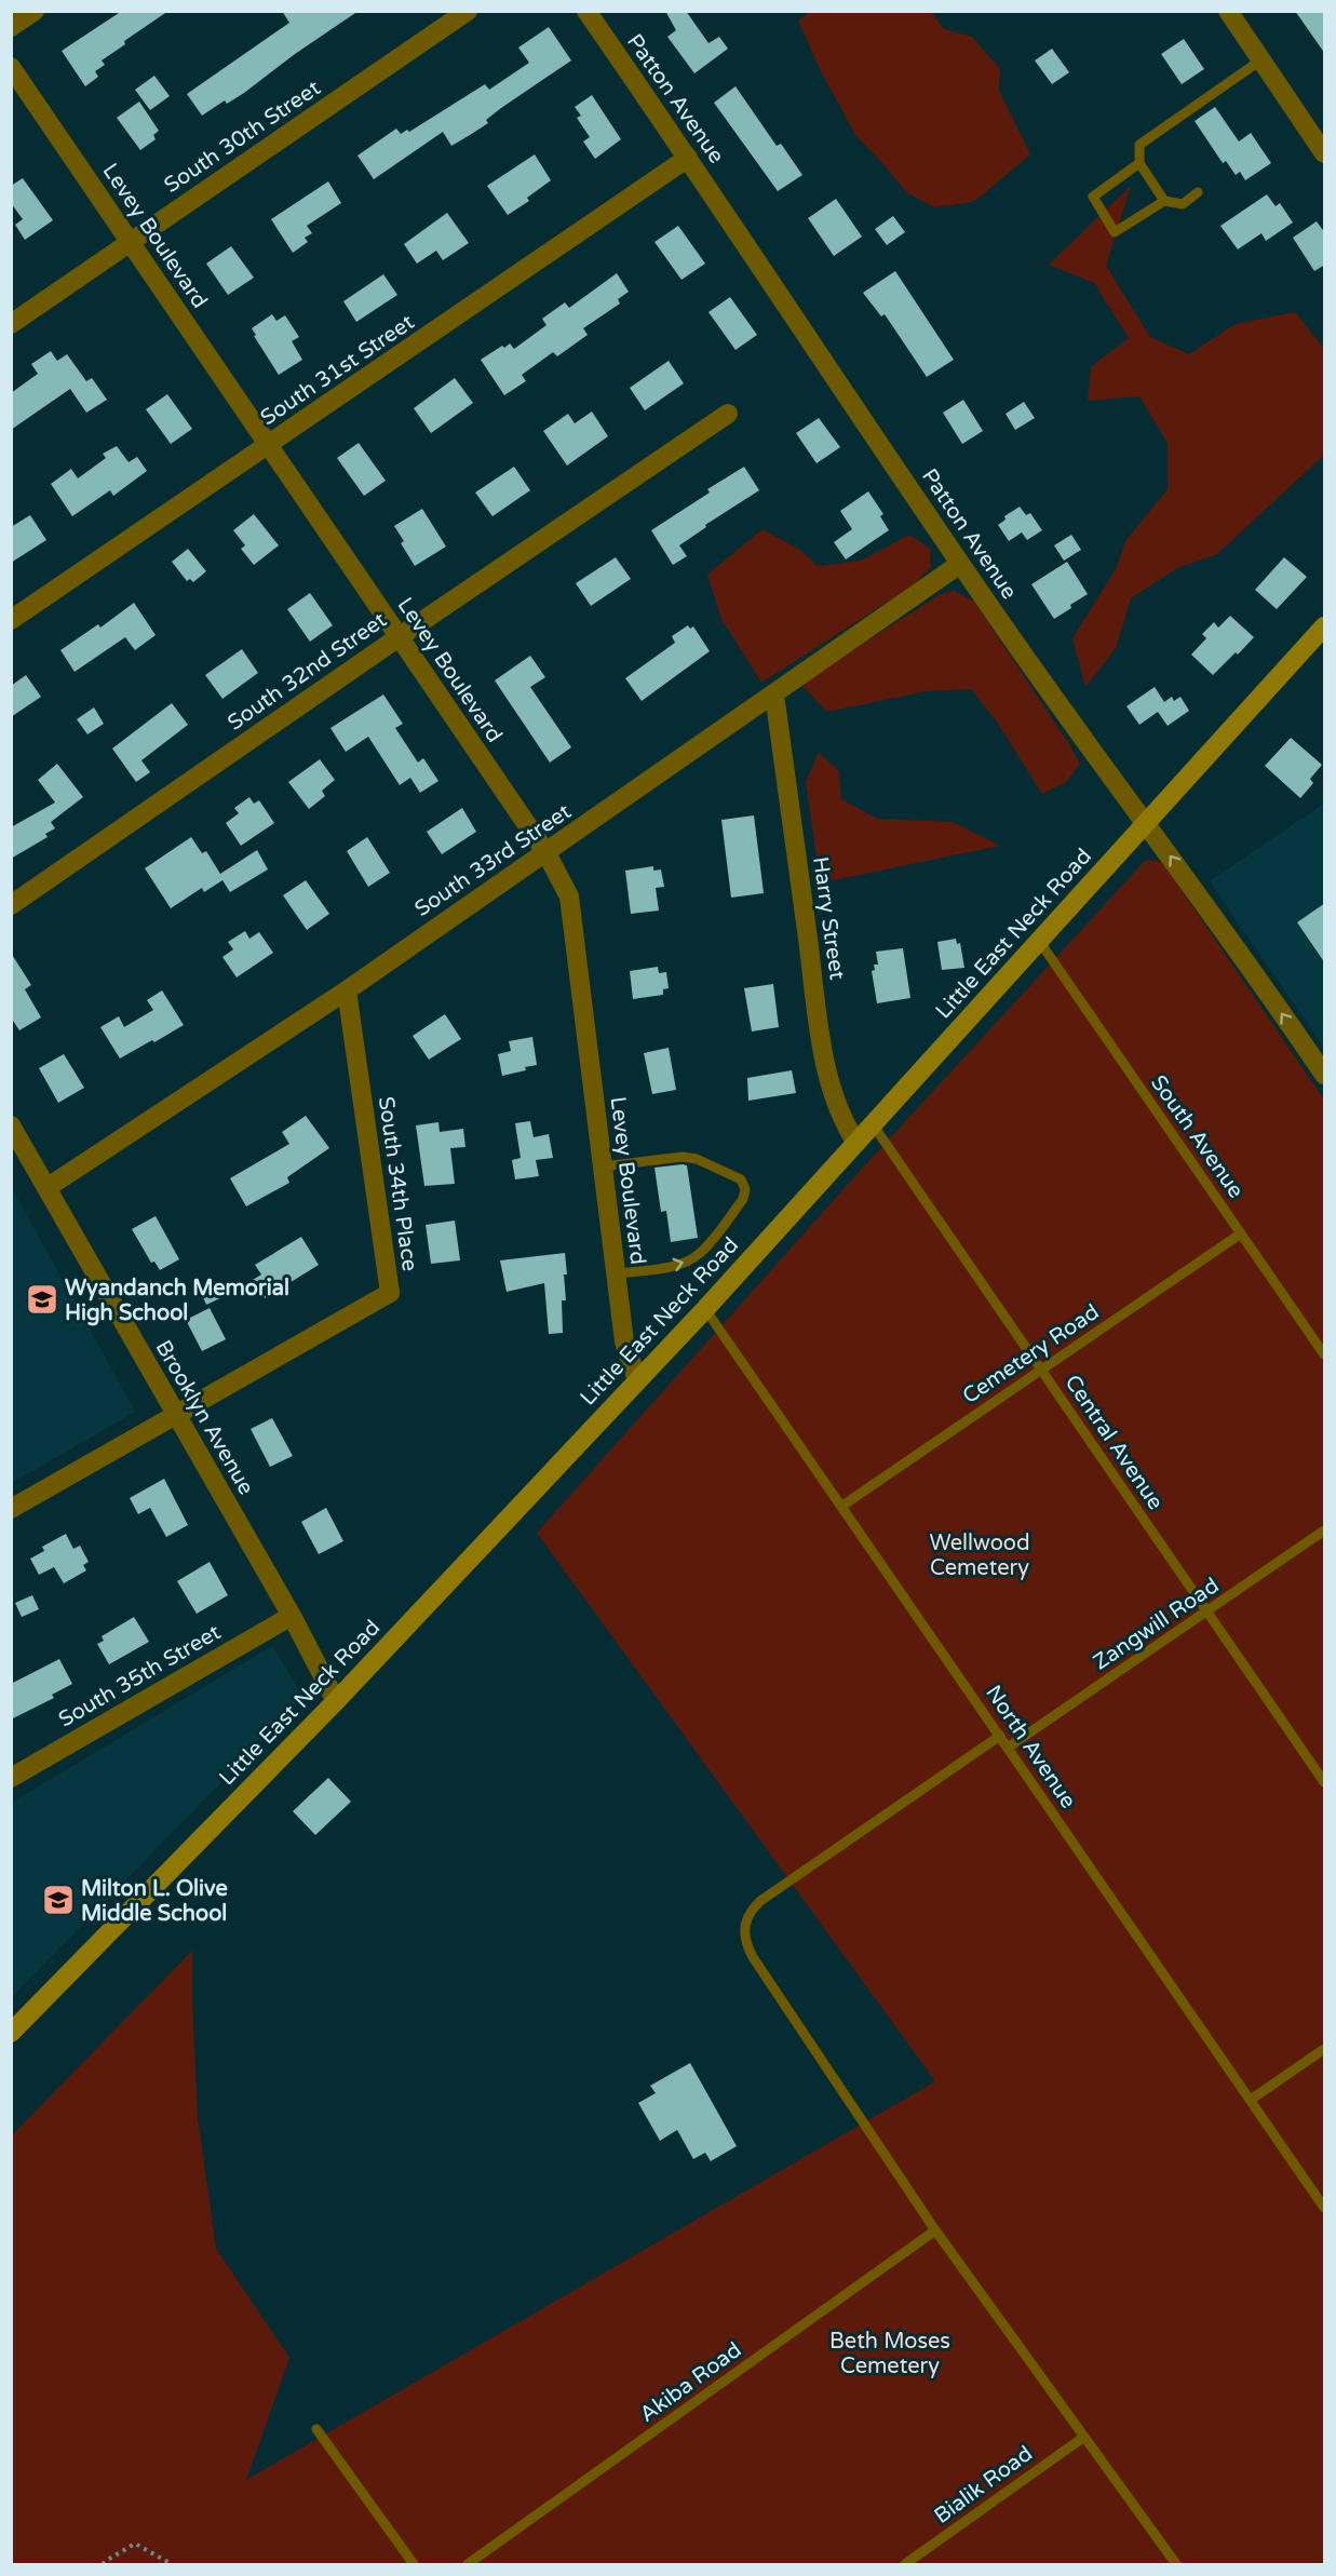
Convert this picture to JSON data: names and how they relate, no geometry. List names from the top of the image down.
{
  "streets": {
    "main road": ["Little East Neck Road"],
    "street": [
      "Patton Avenue",
      "South 30th Street",
      "Levey Boulevard",
      "South 31st Street",
      "South 32nd Street",
      "South 33rd Street",
      "Harry Street",
      "South 34th Place",
      "Brooklyn Avenue",
      "South 35th Street"
    ],
    "lane": [
      "South Avenue",
      "Cemetery Road",
      "Central Avenue",
      "Zangwill Road",
      "North Avenue",
      "Akiba Road",
      "Bialik Road"
    ]
  },
  "crossings": [
    ["Patton Avenue", "South 31st Street"],
    ["Patton Avenue", "South 33rd Street"],
    ["Patton Avenue", "Little East Neck Road"],
    ["South 30th Street", "Levey Boulevard"],
    ["Levey Boulevard", "South 31st Street"],
    ["Levey Boulevard", "South 32nd Street"],
    ["Levey Boulevard", "South 33rd Street"],
    ["Levey Boulevard", "Little East Neck Road"],
    ["South 33rd Street", "Harry Street"],
    ["South 33rd Street", "South 34th Place"],
    ["South 33rd Street", "Brooklyn Avenue"],
    ["Harry Street", "Little East Neck Road"],
    ["Little East Neck Road", "South Avenue"],
    ["Little East Neck Road", "Brooklyn Avenue"],
    ["Little East Neck Road", "Central Avenue"],
    ["Little East Neck Road", "North Avenue"],
    ["South Avenue", "Cemetery Road"],
    ["South 34th Place", "Brooklyn Avenue"],
    ["Cemetery Road", "Central Avenue"],
    ["Cemetery Road", "North Avenue"],
    ["Brooklyn Avenue", "South 35th Street"],
    ["Central Avenue", "Zangwill Road"],
    ["Zangwill Road", "North Avenue"]
  ],
  "parks": ["Wellwood Cemetery", "Beth Moses Cemetery"],
  "places": {
    "school or university": ["Wyandanch Memorial High School", "Milton L. Olive Middle School"]
  }
}
